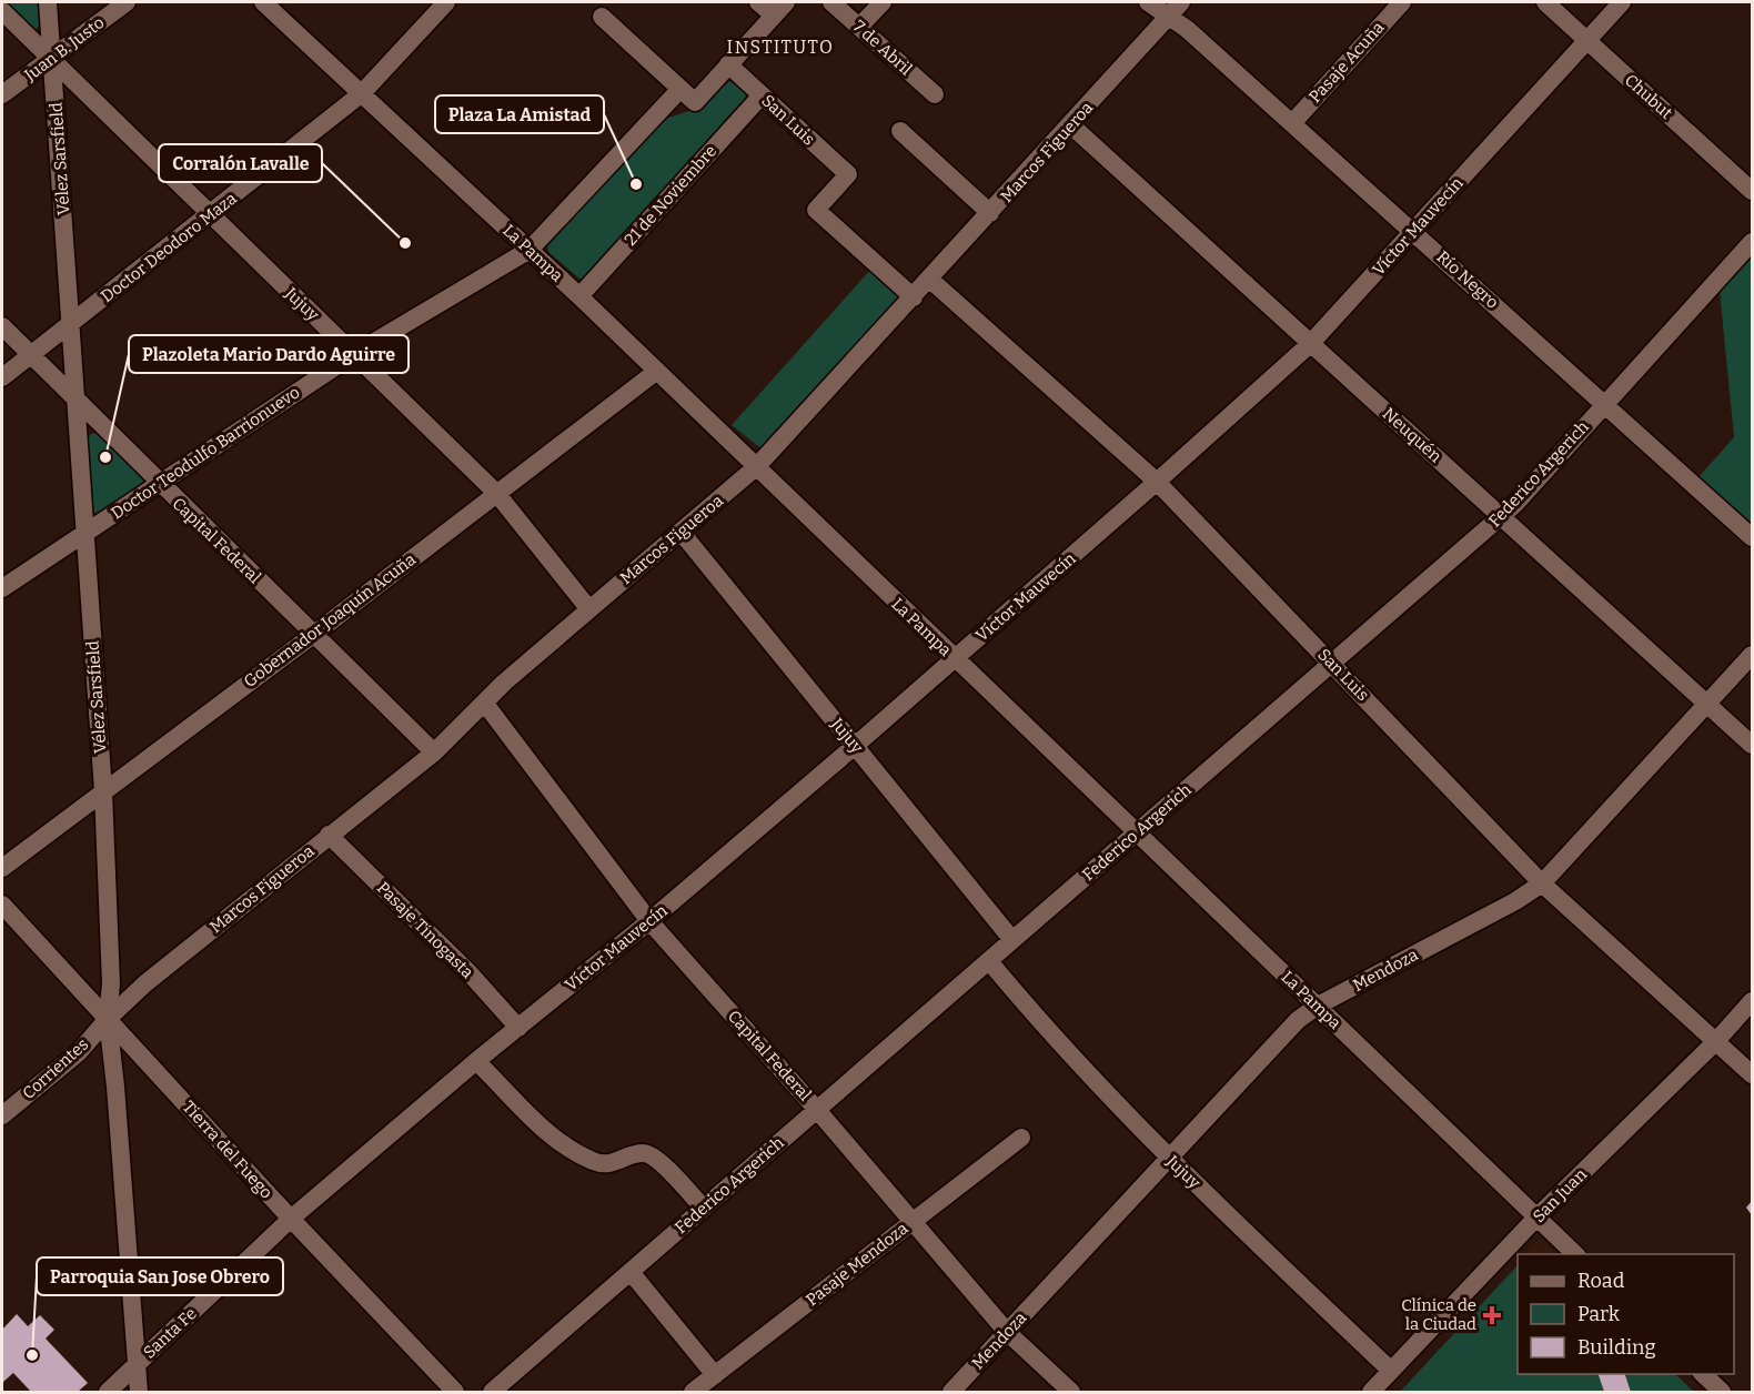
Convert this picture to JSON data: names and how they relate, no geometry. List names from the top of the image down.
{
  "streets": {
    "street": [
      "7 de Abril",
      "Juan B. Justo",
      "Pasaje Acuña",
      "Chubut",
      "San Luis",
      "Marcos Figueroa",
      "Vélez Sarsfield",
      "21 de Noviembre",
      "Víctor Mauvecín",
      "Doctor Deodoro Maza",
      "La Pampa",
      "Río Negro",
      "Jujuy",
      "Neuquén",
      "Doctor Teodulfo Barrionuevo",
      "Federico Argerich",
      "Capital Federal",
      "Gobernador Joaquín Acuña",
      "Pasaje Tinogasta",
      "Mendoza",
      "Corrientes",
      "Tierra del Fuego",
      "San Juan",
      "Pasaje Mendoza",
      "Santa Fe"
    ]
  },
  "crossings": [
    ["Juan B. Justo", "Vélez Sarsfield"],
    ["Juan B. Justo", "Jujuy"],
    ["Pasaje Acuña", "Río Negro"],
    ["Chubut", "Víctor Mauvecín"],
    ["San Luis", "Marcos Figueroa"],
    ["San Luis", "21 de Noviembre"],
    ["San Luis", "Víctor Mauvecín"],
    ["San Luis", "Federico Argerich"],
    ["San Luis", "Mendoza"],
    ["San Luis", "San Juan"],
    ["Marcos Figueroa", "Vélez Sarsfield"],
    ["Marcos Figueroa", "La Pampa"],
    ["Marcos Figueroa", "Río Negro"],
    ["Marcos Figueroa", "Jujuy"],
    ["Marcos Figueroa", "Neuquén"],
    ["Marcos Figueroa", "Capital Federal"],
    ["Marcos Figueroa", "Pasaje Tinogasta"],
    ["Marcos Figueroa", "Corrientes"],
    ["Marcos Figueroa", "Tierra del Fuego"],
    ["Vélez Sarsfield", "Doctor Deodoro Maza"],
    ["Vélez Sarsfield", "Jujuy"],
    ["Vélez Sarsfield", "Doctor Teodulfo Barrionuevo"],
    ["Vélez Sarsfield", "Capital Federal"],
    ["Vélez Sarsfield", "Gobernador Joaquín Acuña"],
    ["Vélez Sarsfield", "Corrientes"],
    ["Vélez Sarsfield", "Tierra del Fuego"],
    ["Vélez Sarsfield", "Santa Fe"],
    ["21 de Noviembre", "La Pampa"],
    ["Víctor Mauvecín", "La Pampa"],
    ["Víctor Mauvecín", "Río Negro"],
    ["Víctor Mauvecín", "Jujuy"],
    ["Víctor Mauvecín", "Neuquén"],
    ["Víctor Mauvecín", "Capital Federal"],
    ["Víctor Mauvecín", "Pasaje Tinogasta"],
    ["Víctor Mauvecín", "Tierra del Fuego"],
    ["Víctor Mauvecín", "Santa Fe"],
    ["Doctor Deodoro Maza", "La Pampa"],
    ["Doctor Deodoro Maza", "Jujuy"],
    ["Doctor Deodoro Maza", "Capital Federal"],
    ["La Pampa", "Doctor Teodulfo Barrionuevo"],
    ["La Pampa", "Federico Argerich"],
    ["La Pampa", "Gobernador Joaquín Acuña"],
    ["La Pampa", "Mendoza"],
    ["La Pampa", "San Juan"],
    ["Río Negro", "Federico Argerich"],
    ["Jujuy", "Doctor Teodulfo Barrionuevo"],
    ["Jujuy", "Federico Argerich"],
    ["Jujuy", "Gobernador Joaquín Acuña"],
    ["Jujuy", "Mendoza"],
    ["Jujuy", "San Juan"],
    ["Neuquén", "Federico Argerich"],
    ["Neuquén", "Mendoza"],
    ["Doctor Teodulfo Barrionuevo", "Capital Federal"],
    ["Federico Argerich", "Capital Federal"],
    ["Capital Federal", "Gobernador Joaquín Acuña"],
    ["Capital Federal", "Mendoza"],
    ["Capital Federal", "Pasaje Mendoza"],
    ["Corrientes", "Tierra del Fuego"],
    ["Tierra del Fuego", "Santa Fe"]
  ],
  "districts": ["INSTITUTO"],
  "places": {
    "other": [
      "Plaza La Amistad",
      "Corralón Lavalle",
      "Plazoleta Mario Dardo Aguirre",
      "Parroquia San Jose Obrero"
    ],
    "health": ["Clínica de la Ciudad"]
  },
  "legend": ["Road", "Park", "Building"]
}
